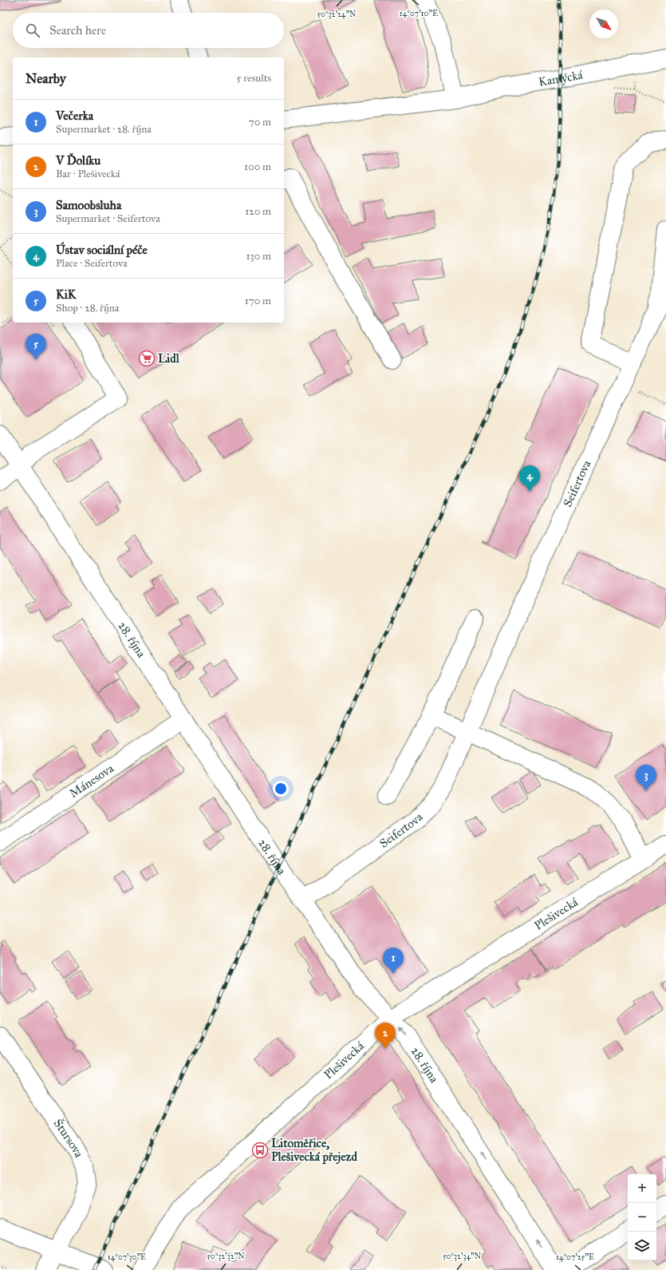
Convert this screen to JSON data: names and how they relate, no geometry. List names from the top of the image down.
{
  "streets": {
    "street": [
      "Kamýcká",
      "Seifertova",
      "28. října",
      "Mánesova",
      "Plešivecká",
      "Štursova"
    ]
  },
  "crossings": [
    ["Seifertova", "28. října"],
    ["28. října", "Mánesova"],
    ["28. října", "Plešivecká"]
  ],
  "places": {
    "supermarket": ["Lidl"],
    "bus stop": ["Litoměřice, Plešivecká přejezd"]
  },
  "north": "bottom right",
  "page": {
    "search": "Search here",
    "heading": ["Nearby", "5 results"],
    "list": [
      {
        "mark": "1",
        "name": "Večerka",
        "note": "Supermarket · 28. října",
        "value": "70 m"
      },
      {
        "mark": "2",
        "name": "V Ďolíku",
        "note": "Bar · Plešivecká",
        "value": "100 m"
      },
      {
        "mark": "3",
        "name": "Samoobsluha",
        "note": "Supermarket · Seifertova",
        "value": "120 m"
      },
      {
        "mark": "4",
        "name": "Ústav sociální péče",
        "note": "Place · Seifertova",
        "value": "130 m"
      },
      {
        "mark": "5",
        "name": "KiK",
        "note": "Shop · 28. října",
        "value": "170 m"
      }
    ],
    "pins": [
      "5",
      "4",
      "3",
      "1",
      "2"
    ],
    "map_buttons": ["+", "−"]
  },
  "coordinates": [
    "14°07'10\"E",
    "50°32'24\"N",
    "50°32'32\"N",
    "50°32'34\"N",
    "14°07'30\"E",
    "14°07'25\"E"
  ]
}
